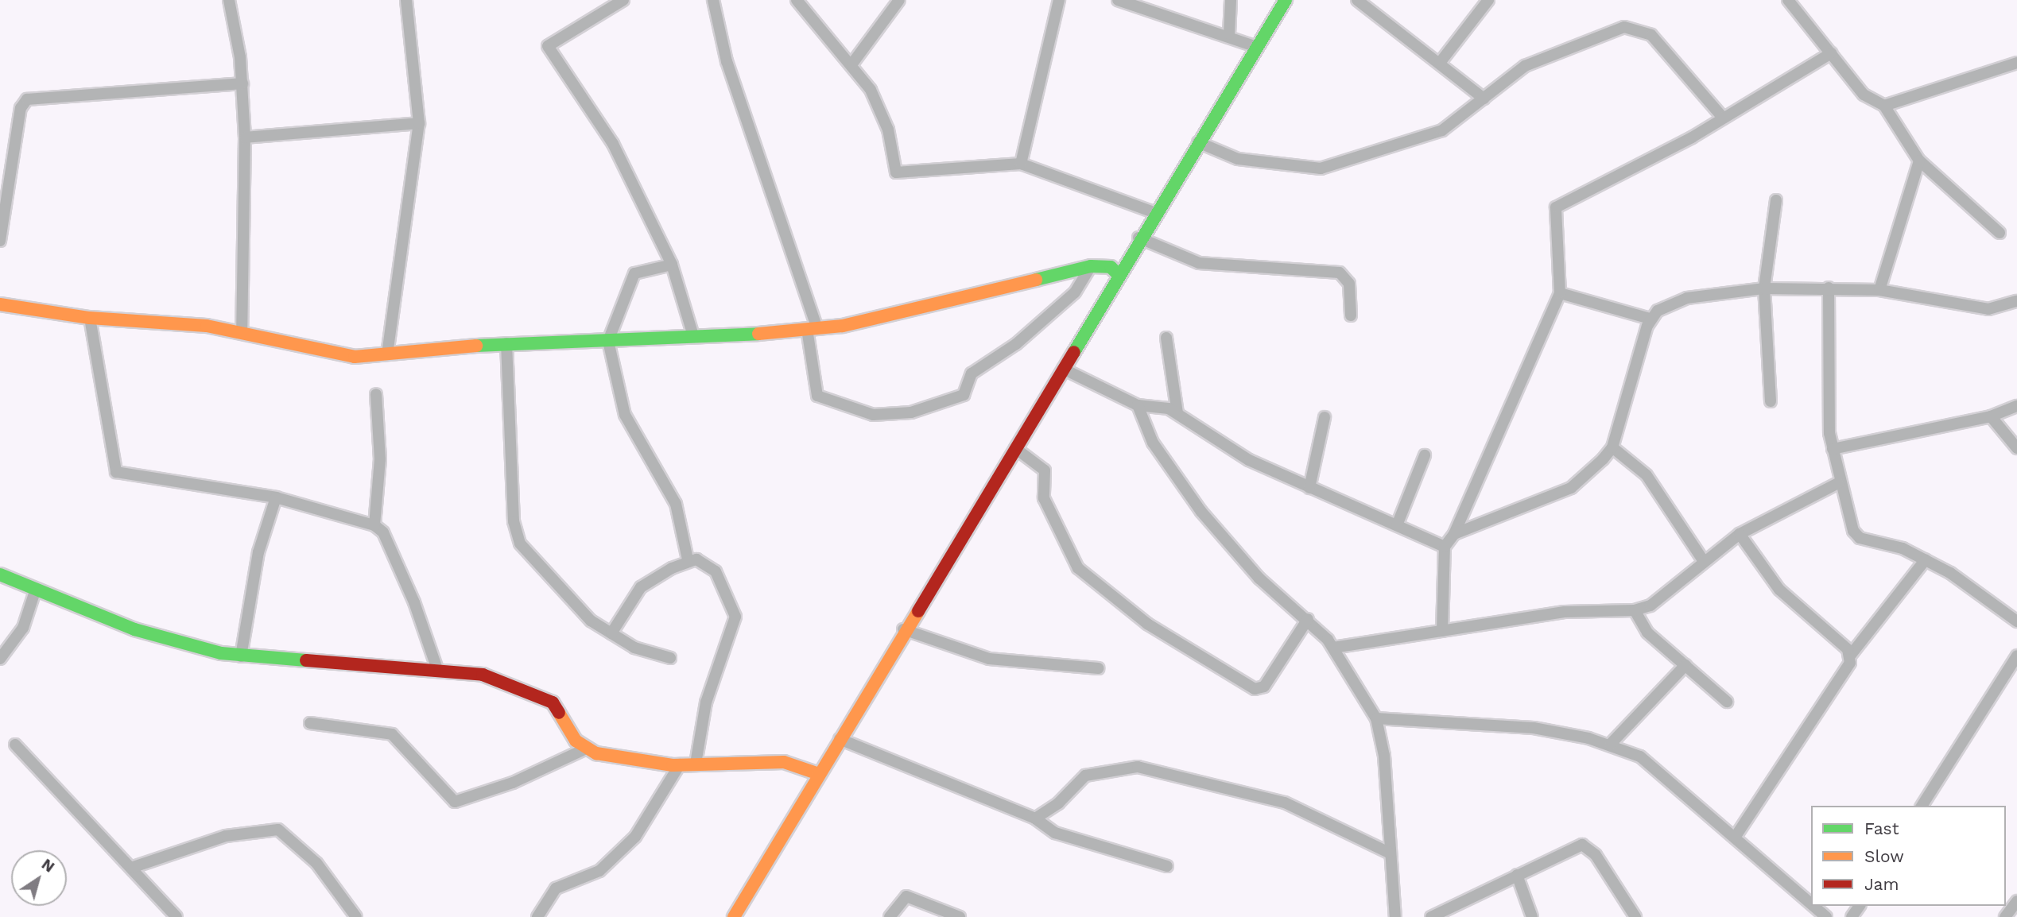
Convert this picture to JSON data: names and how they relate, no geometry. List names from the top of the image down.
{
  "legend": ["Fast", "Slow", "Jam"],
  "north": "top right"
}
